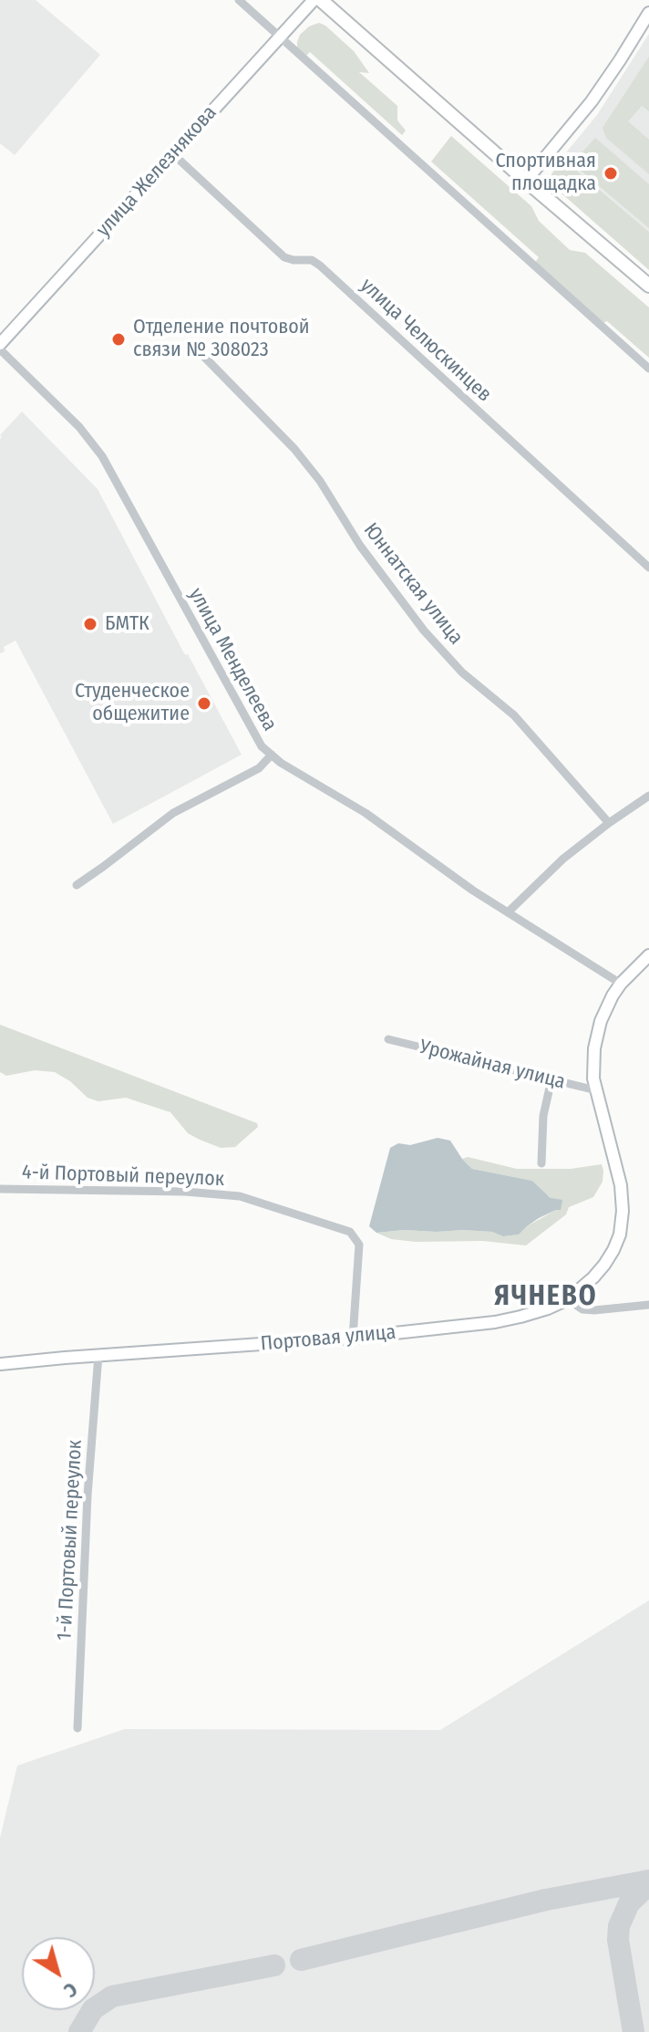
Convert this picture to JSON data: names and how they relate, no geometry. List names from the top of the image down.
{
  "streets": {
    "street": [
      "улица Железнякова",
      "улица Челюскинцев",
      "Юннатская улица",
      "улица Менделеева",
      "Урожайная улица",
      "4-й Портовый переулок",
      "Портовая улица",
      "1-й Портовый переулок"
    ]
  },
  "crossings": [
    ["улица Железнякова", "улица Челюскинцев"],
    ["улица Менделеева", "Урожайная улица"],
    ["Урожайная улица", "Портовая улица"],
    ["4-й Портовый переулок", "Портовая улица"],
    ["Портовая улица", "1-й Портовый переулок"]
  ],
  "districts": ["ЯЧНЕВО"],
  "places": [
    "Спортивная площадка",
    "Отделение почтовой связи № 308023",
    "БМТК",
    "Студенческое общежитие"
  ],
  "north": "bottom right"
}
